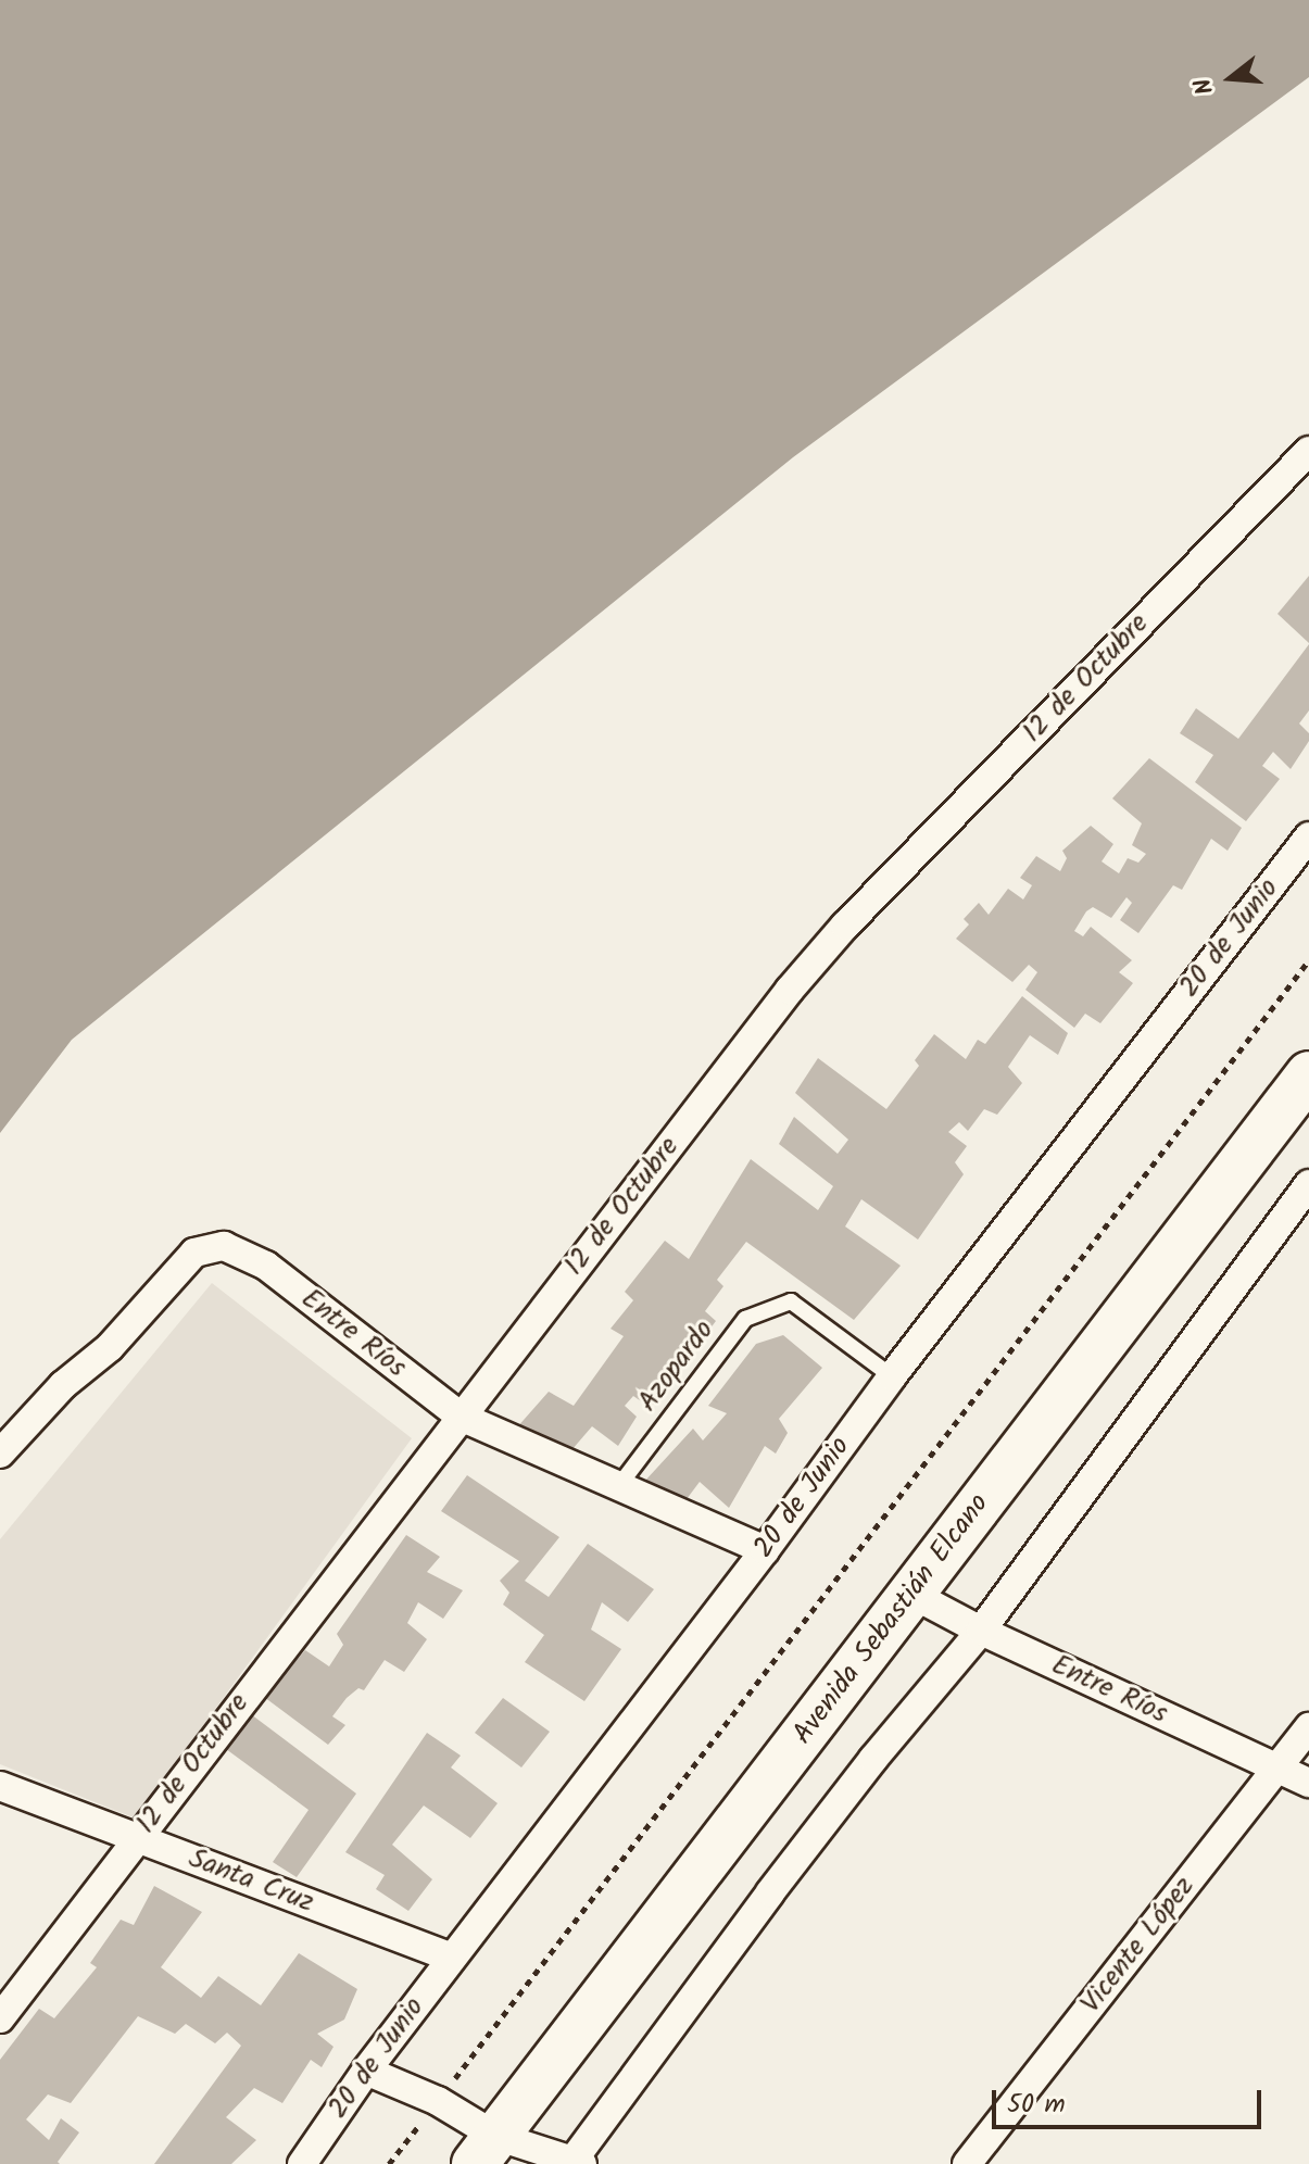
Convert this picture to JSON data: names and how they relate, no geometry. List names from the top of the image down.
{
  "streets": {
    "main road": ["Avenida Sebastián Elcano"],
    "street": [
      "12 de Octubre",
      "20 de Junio",
      "Entre Ríos",
      "Santa Cruz",
      "Vicente López"
    ],
    "lane": ["Azopardo"]
  },
  "crossings": [
    ["12 de Octubre", "Entre Ríos"],
    ["12 de Octubre", "Santa Cruz"],
    ["20 de Junio", "Entre Ríos"],
    ["20 de Junio", "Azopardo"],
    ["20 de Junio", "Santa Cruz"],
    ["Entre Ríos", "Azopardo"],
    ["Entre Ríos", "Avenida Sebastián Elcano"],
    ["Entre Ríos", "Vicente López"]
  ],
  "scale_bar": "50 m",
  "north": "left"
}
